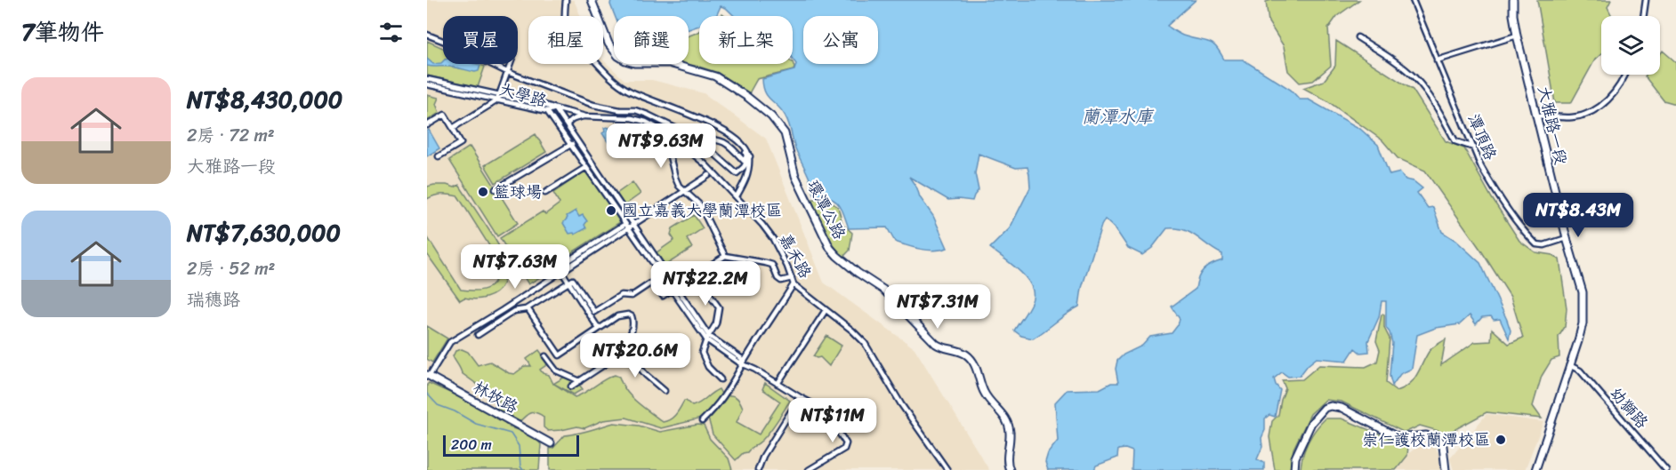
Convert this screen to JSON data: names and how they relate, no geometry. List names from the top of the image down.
{
  "streets": {
    "street": [
      "大學路",
      "大雅路一段",
      "潭頂路",
      "環潭公路",
      "嘉禾路",
      "林牧路",
      "幼獅路"
    ]
  },
  "crossings": [
    ["大學路", "嘉禾路"],
    ["大雅路一段", "潭頂路"],
    ["大雅路一段", "幼獅路"]
  ],
  "water": ["蘭潭水庫"],
  "places": ["籃球場", "國立嘉義大學蘭潭校區", "崇仁護校蘭潭校區"],
  "scale_bar": "200 m",
  "page": {
    "heading": "7筆物件",
    "chip": [
      "買屋",
      "租屋",
      "篩選",
      "新上架",
      "公寓"
    ],
    "list": [
      {
        "name": "NT$8,430,000",
        "note": "2房 · 72 m² · 大雅路一段"
      },
      {
        "name": "NT$7,630,000",
        "note": "2房 · 52 m² · 瑞穗路"
      }
    ],
    "price": [
      "NT$9.63M",
      "NT$8.43M",
      "NT$7.63M",
      "NT$22.2M",
      "NT$7.31M",
      "NT$20.6M",
      "NT$11M"
    ],
    "scale": "200 m"
  }
}
